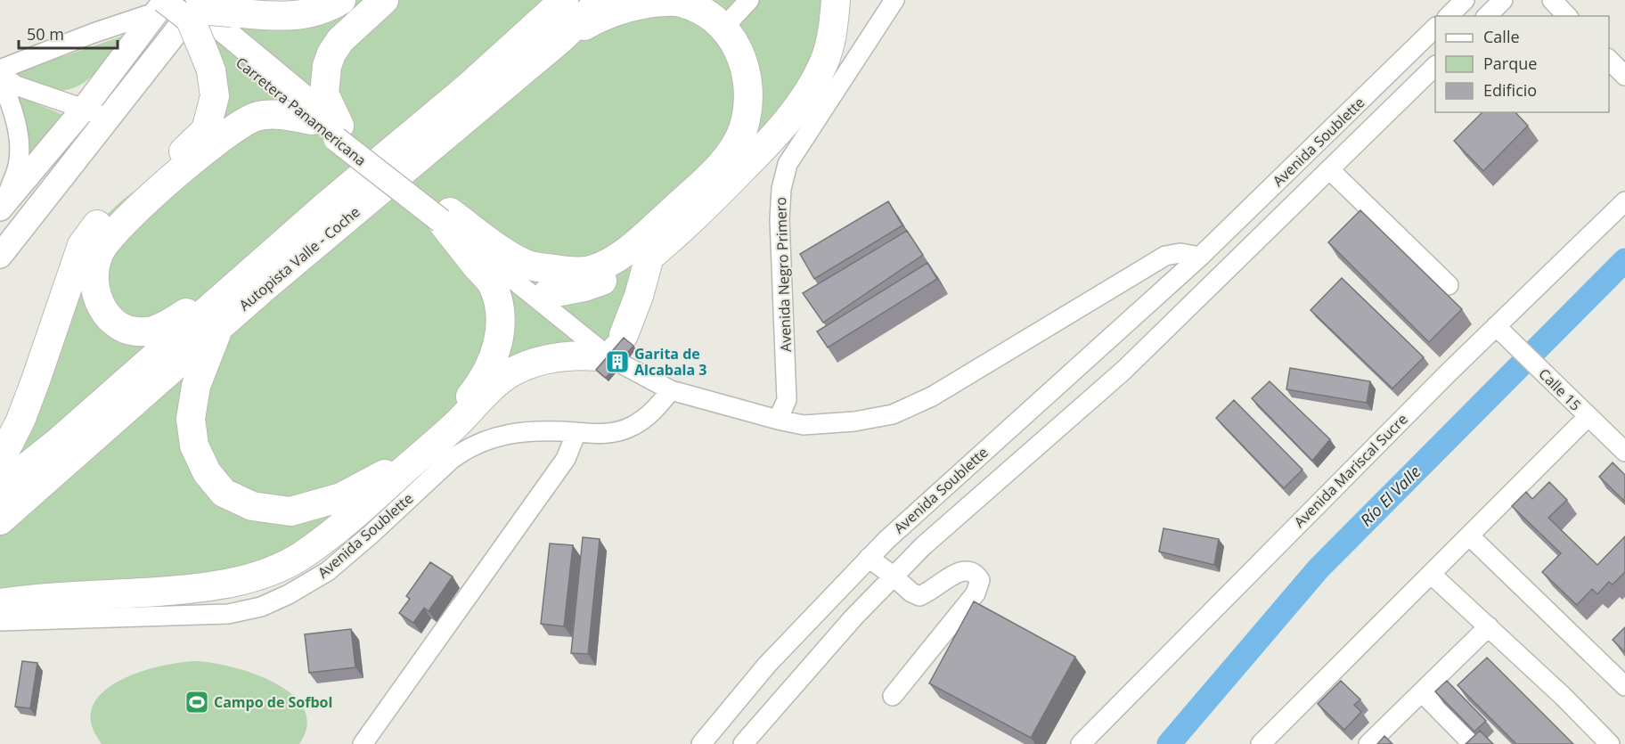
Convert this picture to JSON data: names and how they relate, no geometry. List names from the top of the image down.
{
  "streets": {
    "highway": ["Autopista Valle - Coche"],
    "main road": ["Carretera Panamericana"],
    "street": [
      "Avenida Soublette",
      "Avenida Negro Primero",
      "Calle 15",
      "Avenida Mariscal Sucre"
    ]
  },
  "crossings": [
    ["Calle 15", "Avenida Mariscal Sucre"]
  ],
  "water": ["Río El Valle"],
  "places": {
    "building": ["Garita de Alcabala 3"],
    "sports": ["Campo de Sofbol"]
  },
  "legend": ["Calle", "Parque", "Edificio"],
  "scale_bar": "50 m"
}
